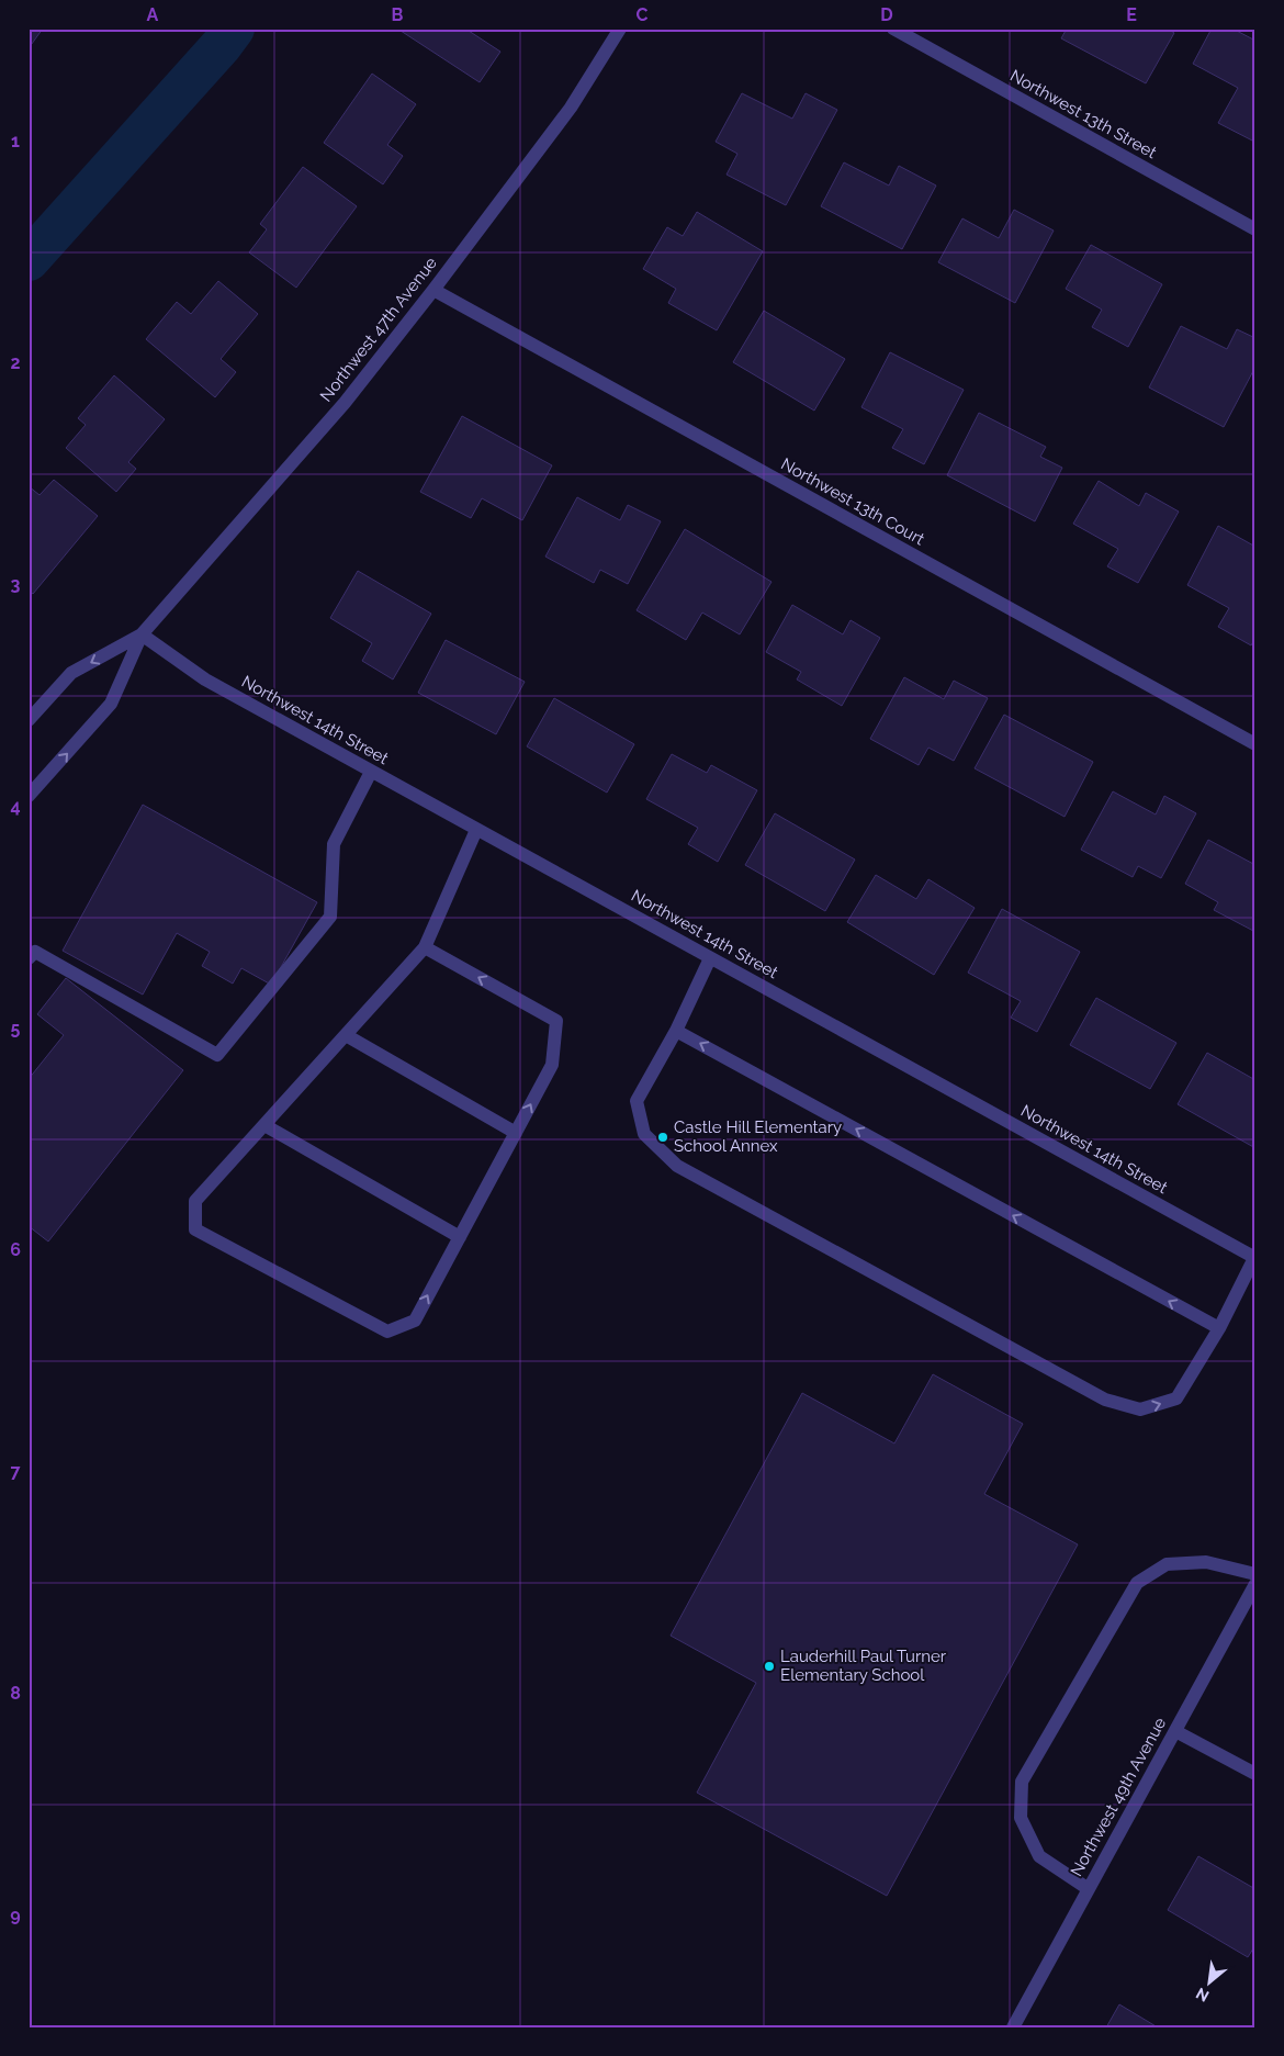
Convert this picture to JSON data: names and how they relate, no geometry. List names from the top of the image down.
{
  "streets": {
    "street": [
      "Northwest 13th Street",
      "Northwest 47th Avenue",
      "Northwest 13th Court",
      "Northwest 14th Street",
      "Northwest 49th Avenue"
    ]
  },
  "crossings": [
    ["Northwest 47th Avenue", "Northwest 13th Court"],
    ["Northwest 47th Avenue", "Northwest 14th Street"]
  ],
  "places": ["Castle Hill Elementary School Annex", "Lauderhill Paul Turner Elementary School"],
  "north": "bottom left",
  "grid": {
    "columns": [
      "A",
      "B",
      "C",
      "D",
      "E"
    ],
    "rows": [
      "1",
      "2",
      "3",
      "4",
      "5",
      "6",
      "7",
      "8",
      "9"
    ]
  }
}
